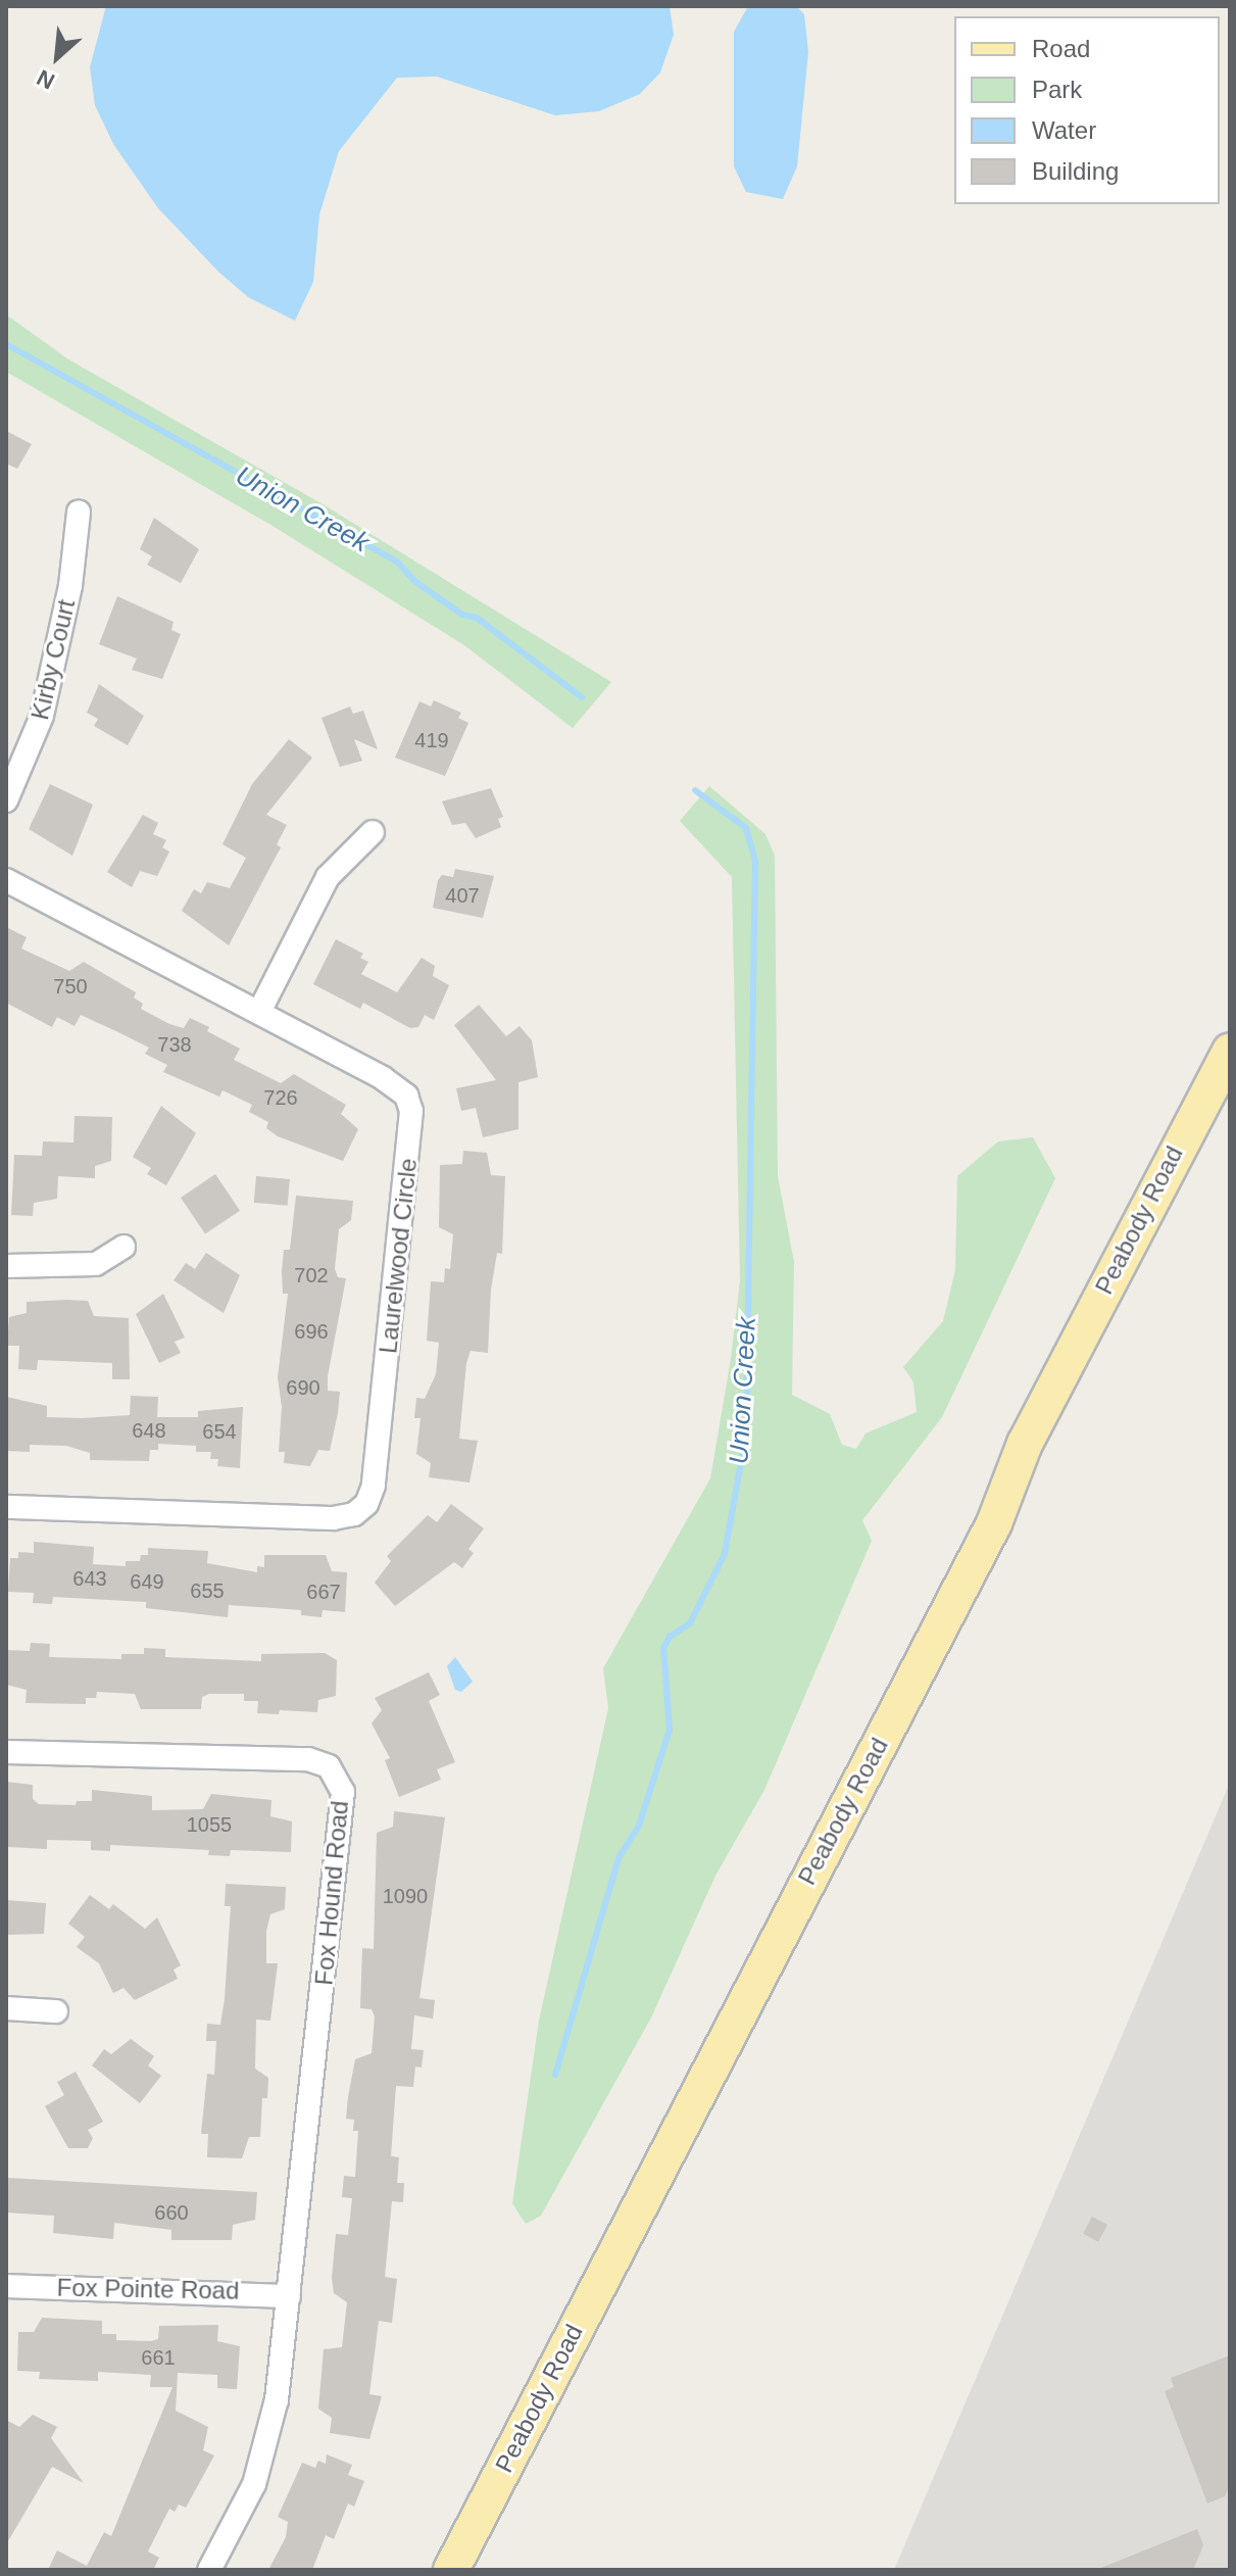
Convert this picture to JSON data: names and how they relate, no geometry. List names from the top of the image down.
{
  "streets": {
    "main road": ["Peabody Road"],
    "street": [
      "Kirby Court",
      "Laurelwood Circle",
      "Fox Hound Road",
      "Fox Pointe Road"
    ]
  },
  "crossings": [
    ["Fox Hound Road", "Fox Pointe Road"]
  ],
  "water": ["Union Creek"],
  "house_numbers": [
    "419",
    "407",
    "750",
    "738",
    "726",
    "702",
    "696",
    "690",
    "648",
    "654",
    "643",
    "649",
    "655",
    "667",
    "1055",
    "1090",
    "660",
    "661"
  ],
  "legend": [
    "Road",
    "Park",
    "Water",
    "Building"
  ],
  "north": "bottom left"
}
